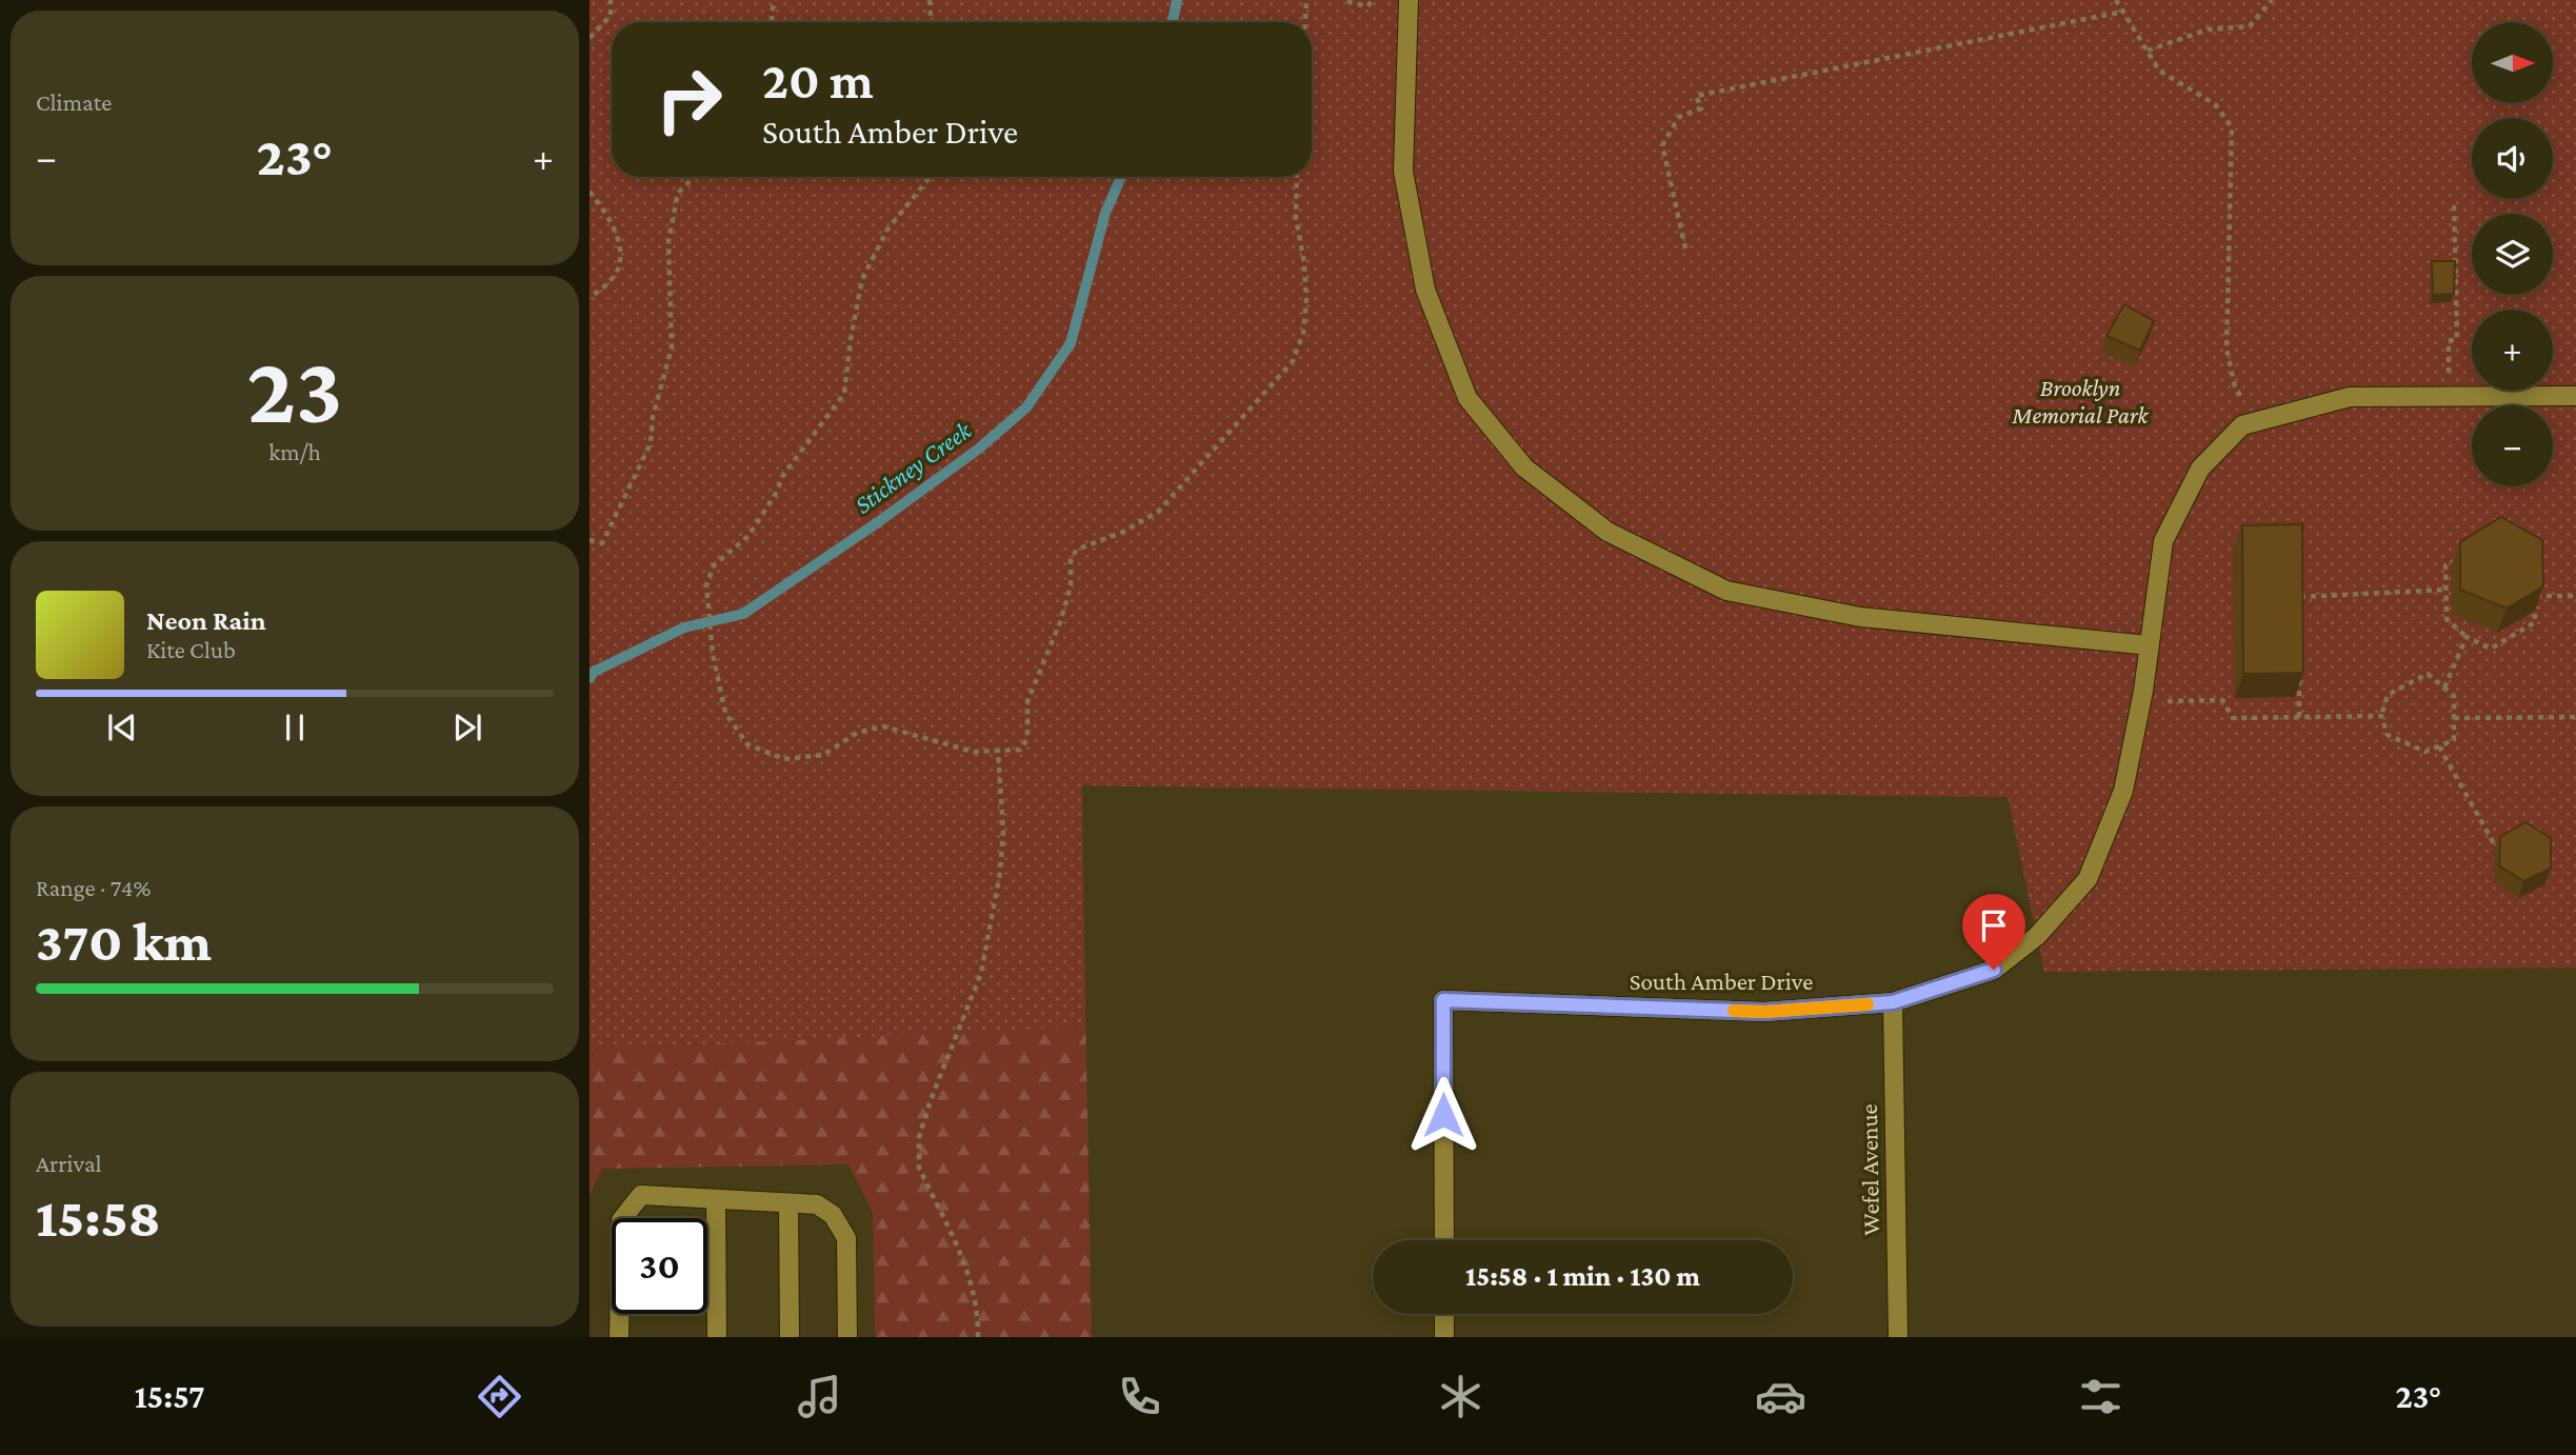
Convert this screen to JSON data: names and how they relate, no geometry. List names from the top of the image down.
{
  "streets": {
    "street": ["South Amber Drive", "Wefel Avenue"]
  },
  "crossings": [
    ["South Amber Drive", "Wefel Avenue"]
  ],
  "water": ["Stickney Creek"],
  "parks": ["Brooklyn Memorial Park"],
  "north": "right",
  "page": {
    "tile": [
      "Climate",
      ["23", "km/h"],
      ["Range · 74%", "370 km"],
      ["Arrival", "15:58"]
    ],
    "map_buttons": ["+", "−"],
    "turn": ["20 m", "South Amber Drive"],
    "heat": ["−", "23°", "+"],
    "song": ["Neon Rain", "Kite Club"],
    "limit": "30",
    "trip": "15:58 · 1 min · 130 m",
    "tabs": ["15:57", "23°"]
  }
}
